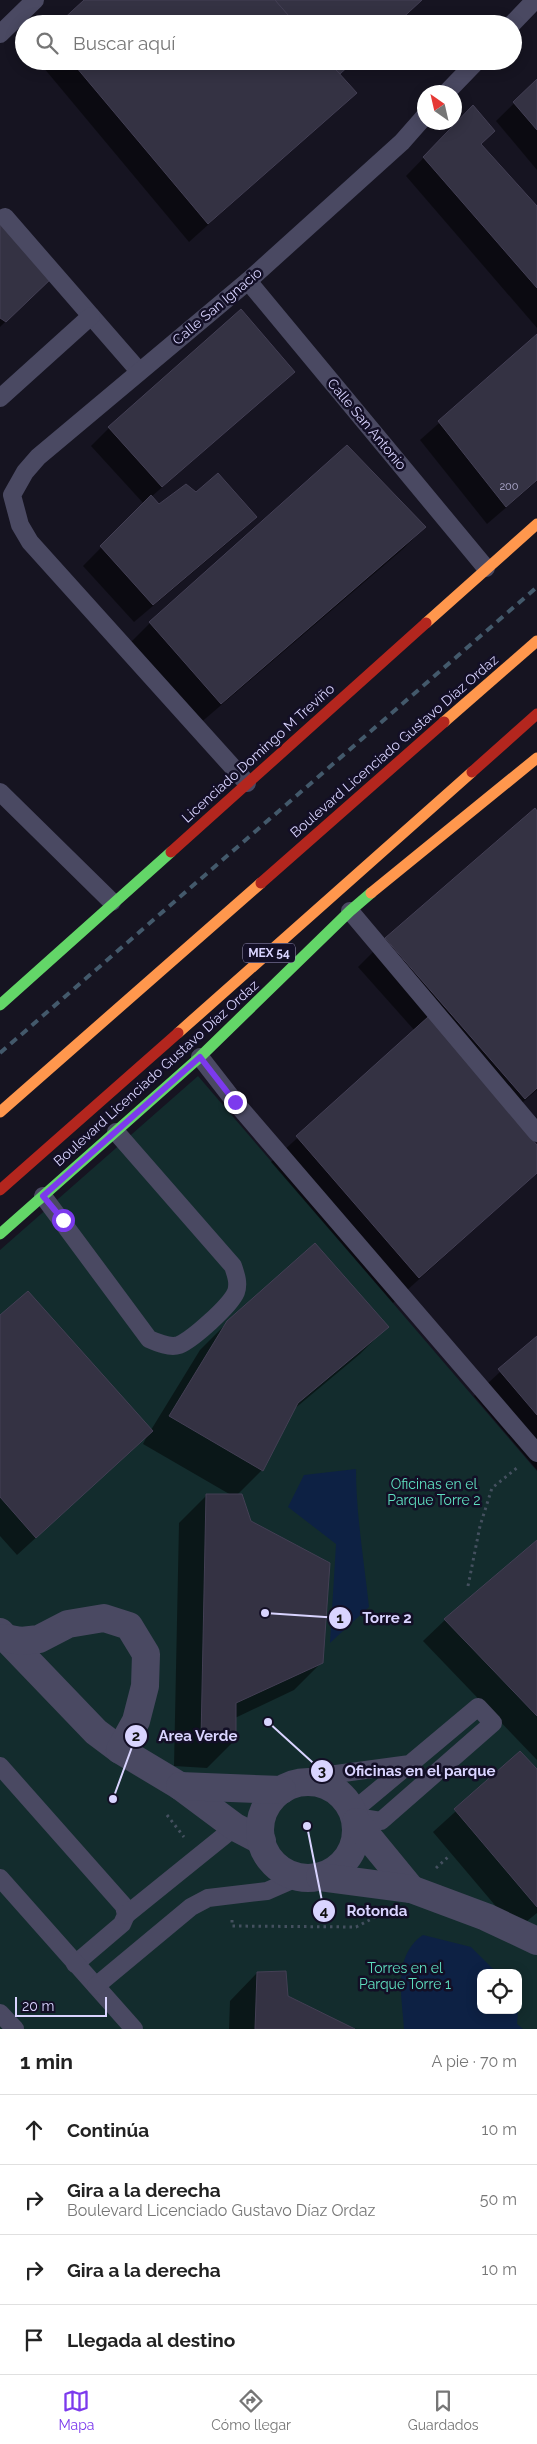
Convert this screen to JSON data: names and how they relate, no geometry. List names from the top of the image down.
{
  "streets": {
    "main road": ["Boulevard Licenciado Gustavo Díaz Ordaz", "Licenciado Domingo M Treviño", "MEX 54"],
    "lane": ["Calle San Ignacio", "Calle San Antonio"]
  },
  "crossings": [
    ["Calle San Ignacio", "Calle San Antonio"],
    ["Calle San Ignacio", "Licenciado Domingo M Treviño"],
    ["Calle San Antonio", "Licenciado Domingo M Treviño"]
  ],
  "parks": ["Oficinas en el Parque Torre 2", "Torres en el Parque Torre 1"],
  "places": [
    "Torre 2",
    "Oficinas en el parque",
    "Area Verde",
    "Rotonda"
  ],
  "house_numbers": ["200"],
  "scale_bar": "20 m",
  "north": "top left",
  "page": {
    "search": "Buscar aquí",
    "scale": "20 m",
    "heading": ["1 min", "A pie · 70 m"],
    "list": [
      ["Continúa", "10 m"],
      ["Gira a la derecha", "Boulevard Licenciado Gustavo Díaz Ordaz", "50 m"],
      ["Gira a la derecha", "10 m"],
      "Llegada al destino"
    ],
    "nav": ["Mapa", "Cómo llegar", "Guardados"]
  }
}
